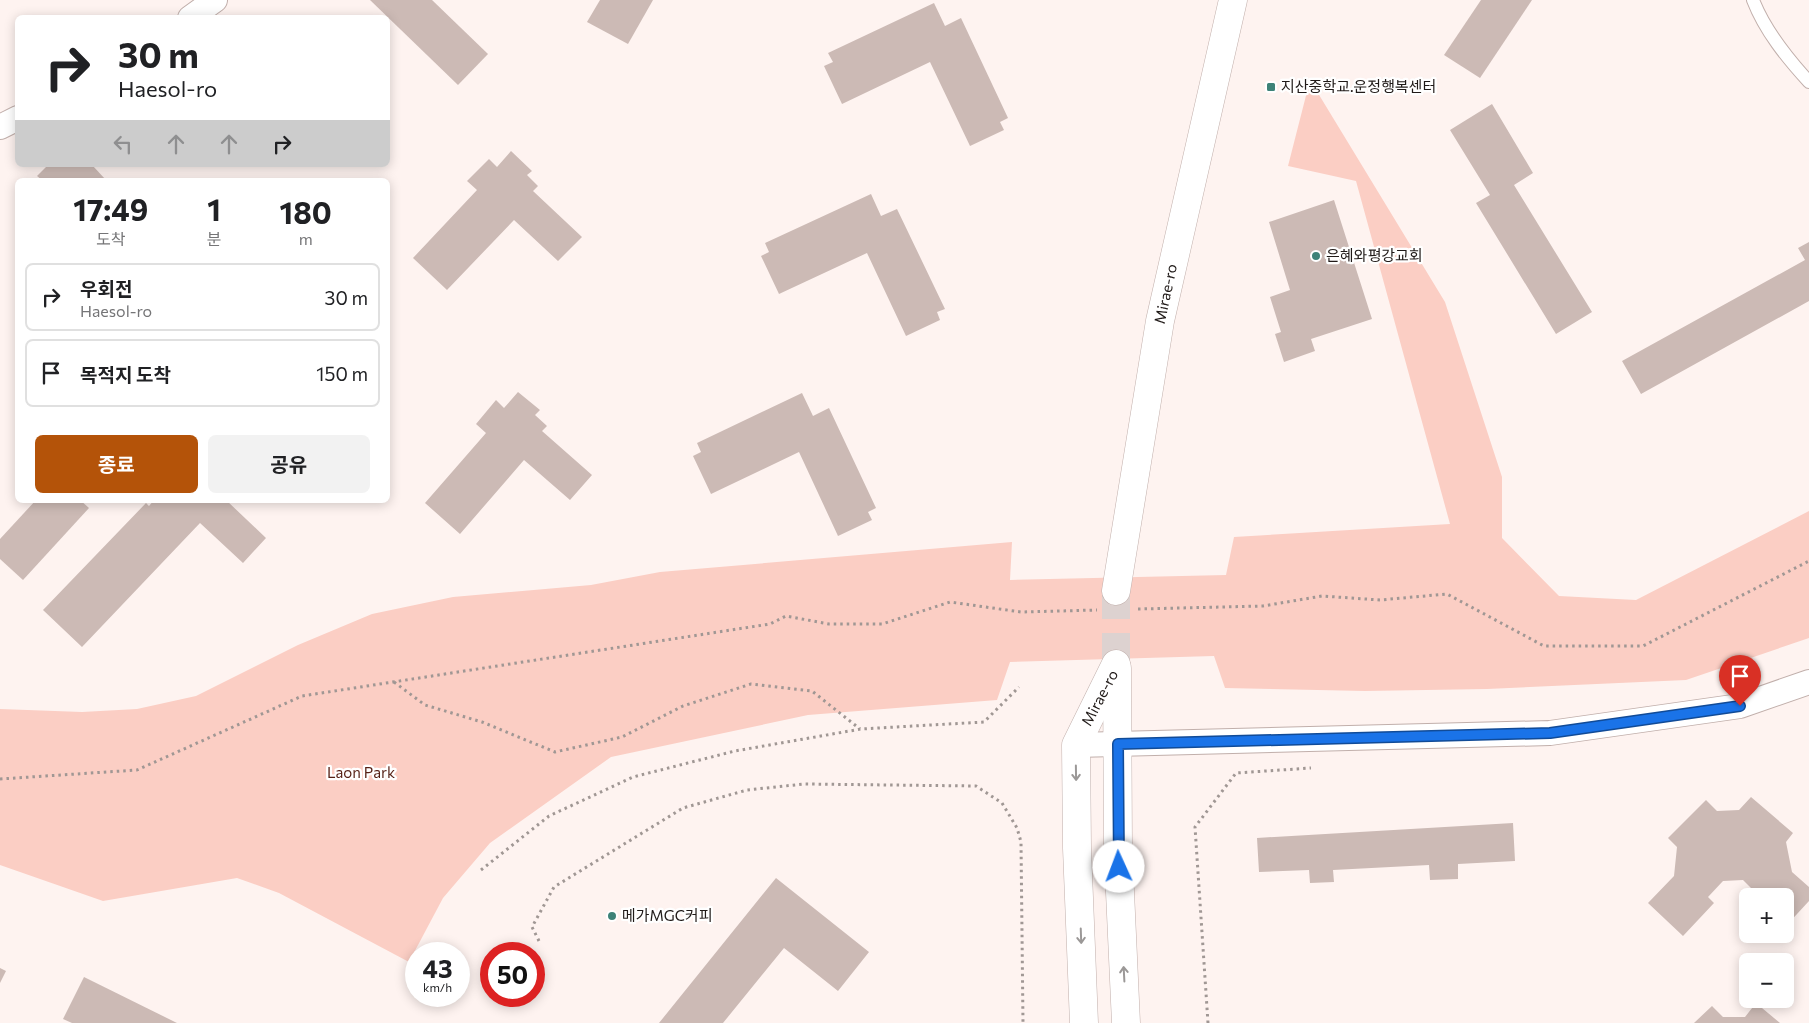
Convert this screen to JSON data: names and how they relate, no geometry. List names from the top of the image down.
{
  "streets": {
    "main road": ["Mirae-ro"]
  },
  "parks": ["Laon Park"],
  "places": {
    "transit": ["지산중학교.운정행복센터"],
    "other": ["은혜와평강교회", "메가MGC커피"]
  },
  "page": {
    "turn": ["30 m", "Haesol-ro"],
    "eta": [
      "17:49",
      "도착",
      "1",
      "분",
      "180",
      "m"
    ],
    "list": [
      {
        "name": "우회전",
        "note": "Haesol-ro",
        "value": "30 m"
      },
      {
        "name": "목적지 도착",
        "value": "150 m"
      }
    ],
    "buttons": ["종료", "공유"],
    "map_buttons": ["+", "−"],
    "speed": "43 km/h",
    "limit": "50"
  }
}
